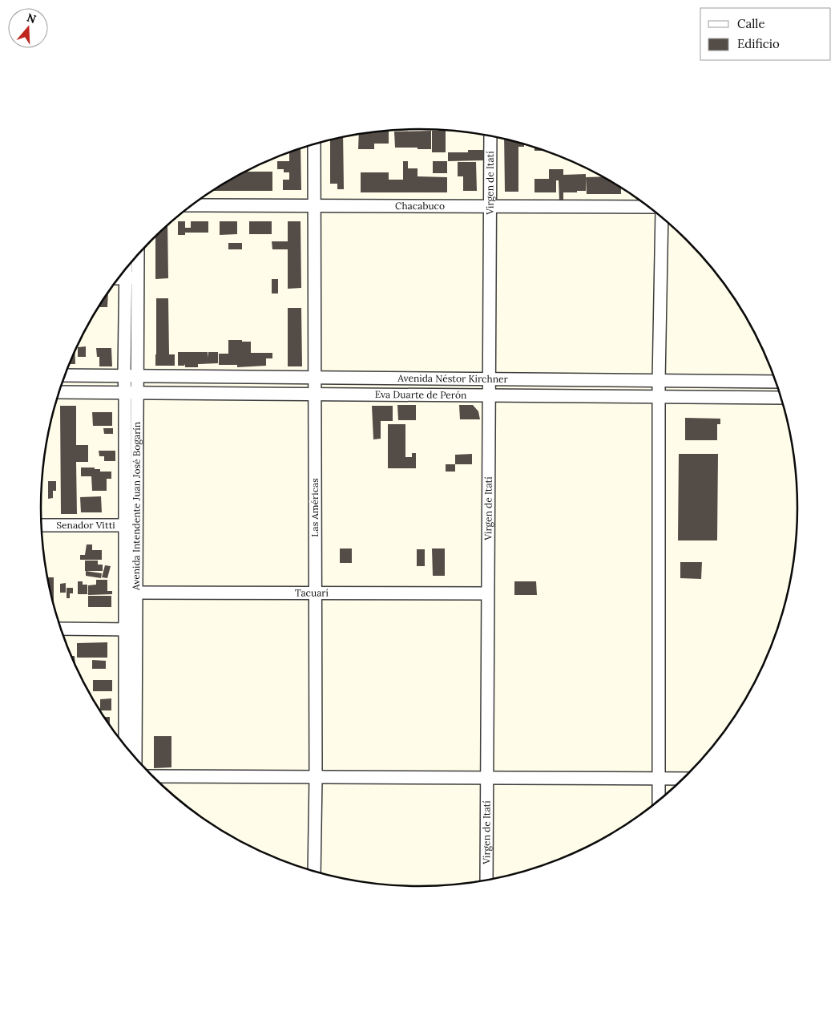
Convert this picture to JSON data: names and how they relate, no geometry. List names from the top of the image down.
{
  "streets": {
    "street": [
      "Virgen de Itatí",
      "Chacabuco",
      "Avenida Néstor Kirchner",
      "Eva Duarte de Perón",
      "Avenida Intendente Juan José Bogarín",
      "Las Américas",
      "Senador Vitti",
      "Tacuarí"
    ]
  },
  "crossings": [
    ["Virgen de Itatí", "Chacabuco"],
    ["Virgen de Itatí", "Avenida Néstor Kirchner"],
    ["Virgen de Itatí", "Eva Duarte de Perón"],
    ["Virgen de Itatí", "Tacuarí"],
    ["Chacabuco", "Las Américas"],
    ["Avenida Néstor Kirchner", "Avenida Intendente Juan José Bogarín"],
    ["Avenida Néstor Kirchner", "Las Américas"],
    ["Eva Duarte de Perón", "Avenida Intendente Juan José Bogarín"],
    ["Eva Duarte de Perón", "Las Américas"],
    ["Avenida Intendente Juan José Bogarín", "Senador Vitti"],
    ["Avenida Intendente Juan José Bogarín", "Tacuarí"],
    ["Las Américas", "Tacuarí"]
  ],
  "legend": ["Calle", "Edificio"],
  "north": "top"
}
